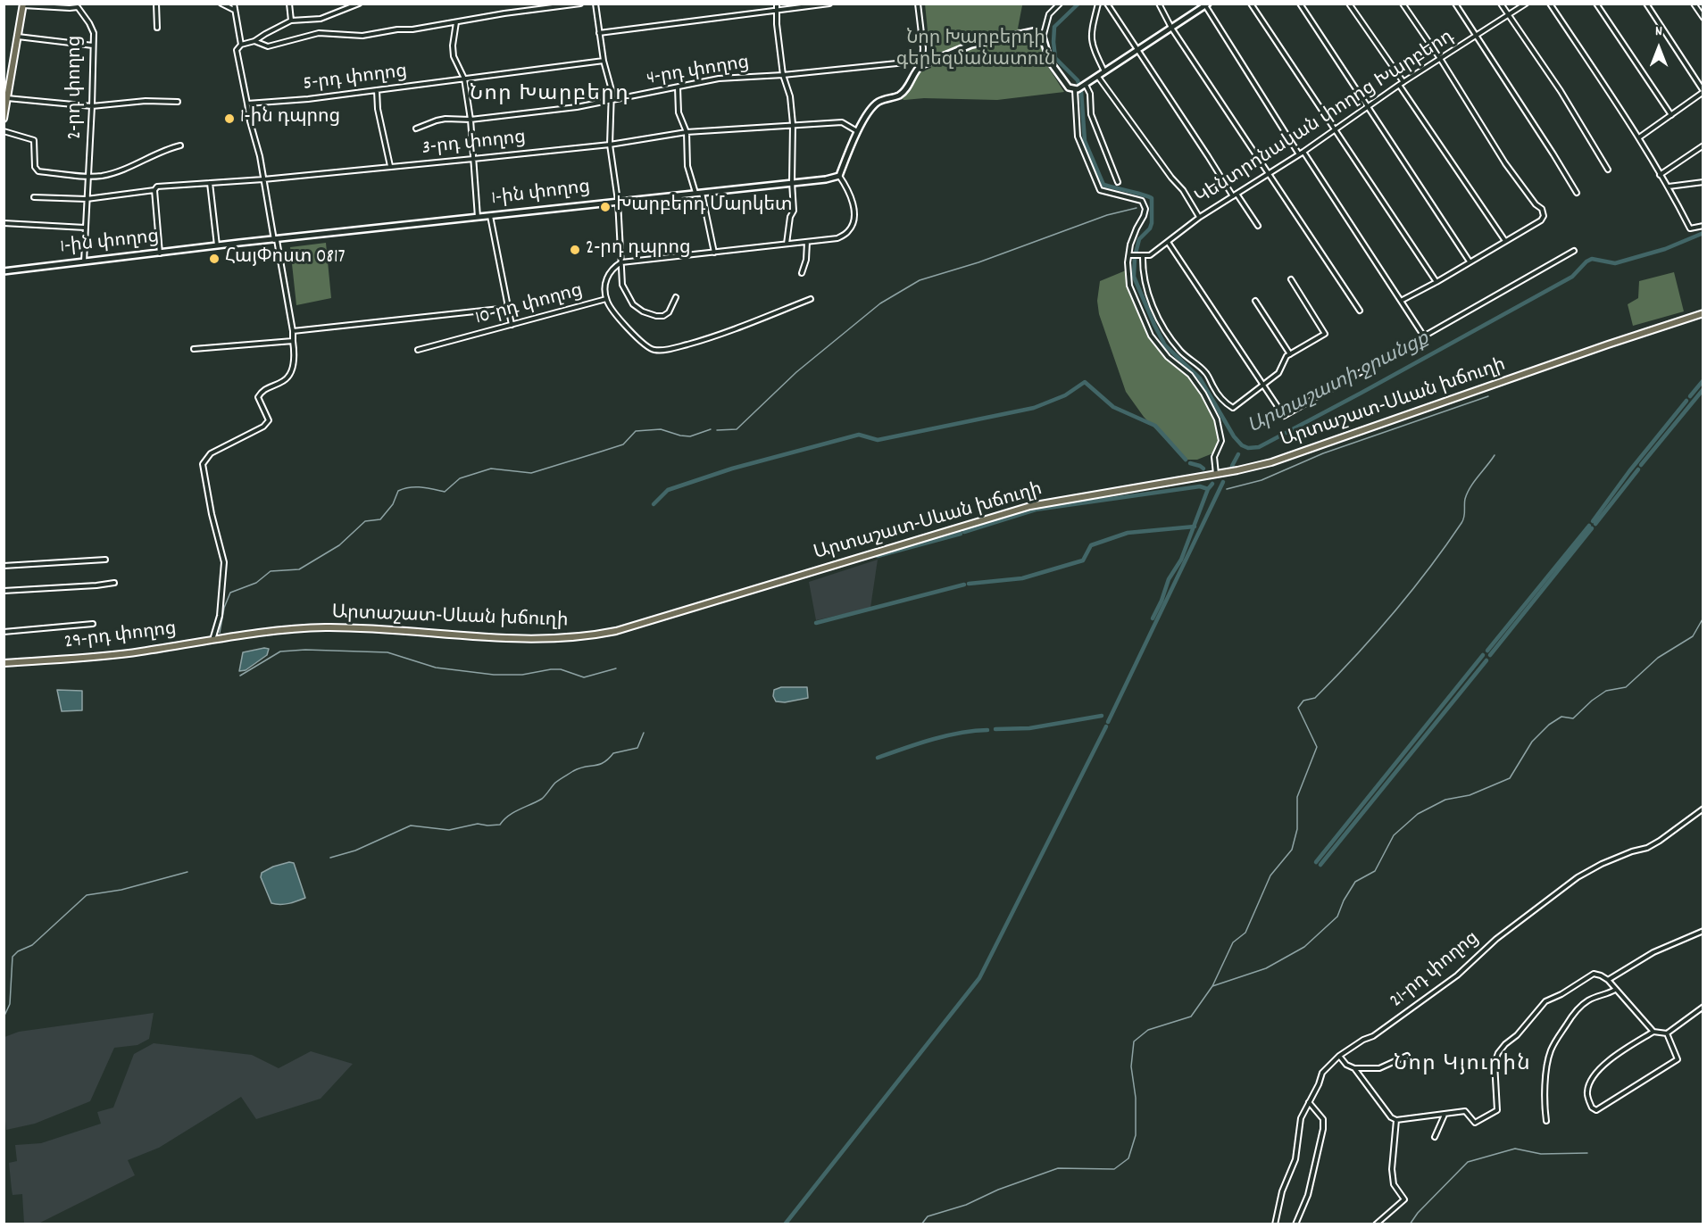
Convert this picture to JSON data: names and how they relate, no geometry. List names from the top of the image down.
{
  "streets": {
    "main road": ["1-ին փողոց", "Արտաշատ-Սևան խճուղի", "29-րդ փողոց"],
    "street": [
      "4-րդ փողոց",
      "5-րդ փողոց",
      "2-րդ փողոց",
      "Կենտրոնական փողոց Խարբերդ",
      "3-րդ փողոց",
      "10-րդ փողոց",
      "21-րդ փողոց"
    ]
  },
  "crossings": [
    ["2-րդ փողոց", "3-րդ փողոց"],
    ["2-րդ փողոց", "1-ին փողոց"],
    ["Արտաշատ-Սևան խճուղի", "29-րդ փողոց"]
  ],
  "districts": ["Նոր Խարբերդ", "Նոր Կյուրին"],
  "water": ["Արտաշատի ջրանցք"],
  "parks": ["Նոր Խարբերդի գերեզմանատուն"],
  "places": [
    "1-ին դպրոց",
    "Խարբերդ Մարկետ",
    "2-րդ դպրոց",
    "ՀայՓոստ 0817"
  ],
  "north": "top"
}
